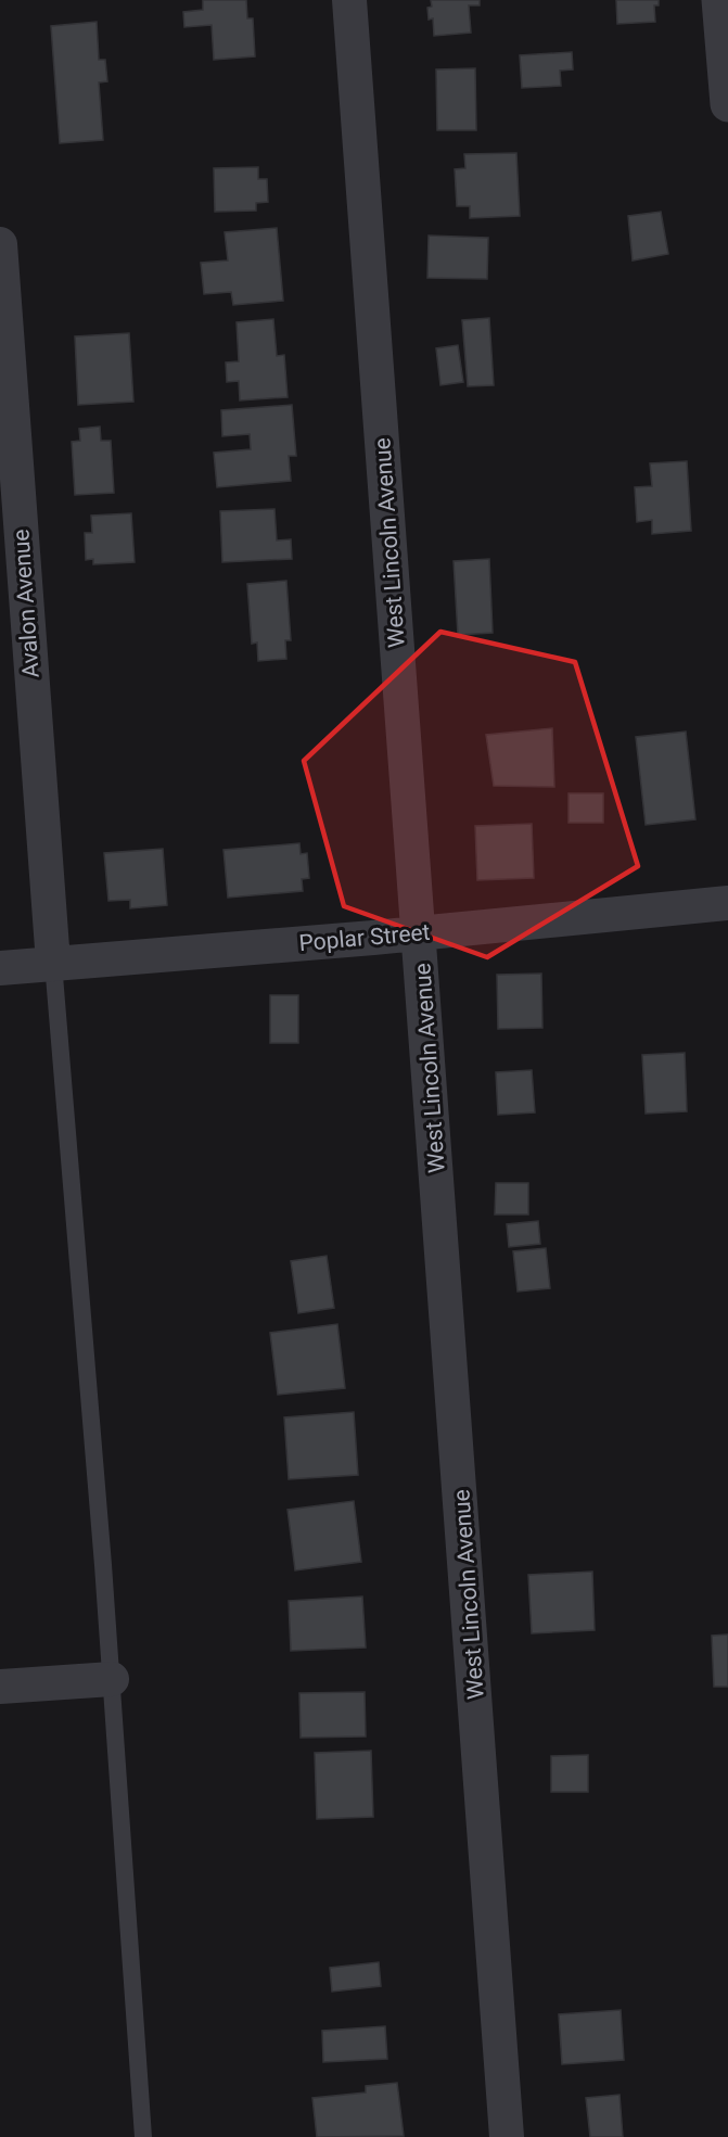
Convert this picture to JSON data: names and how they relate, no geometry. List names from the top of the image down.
{
  "streets": {
    "street": ["West Lincoln Avenue", "Avalon Avenue", "Poplar Street"]
  },
  "crossings": [
    ["West Lincoln Avenue", "Poplar Street"],
    ["Avalon Avenue", "Poplar Street"]
  ]
}
